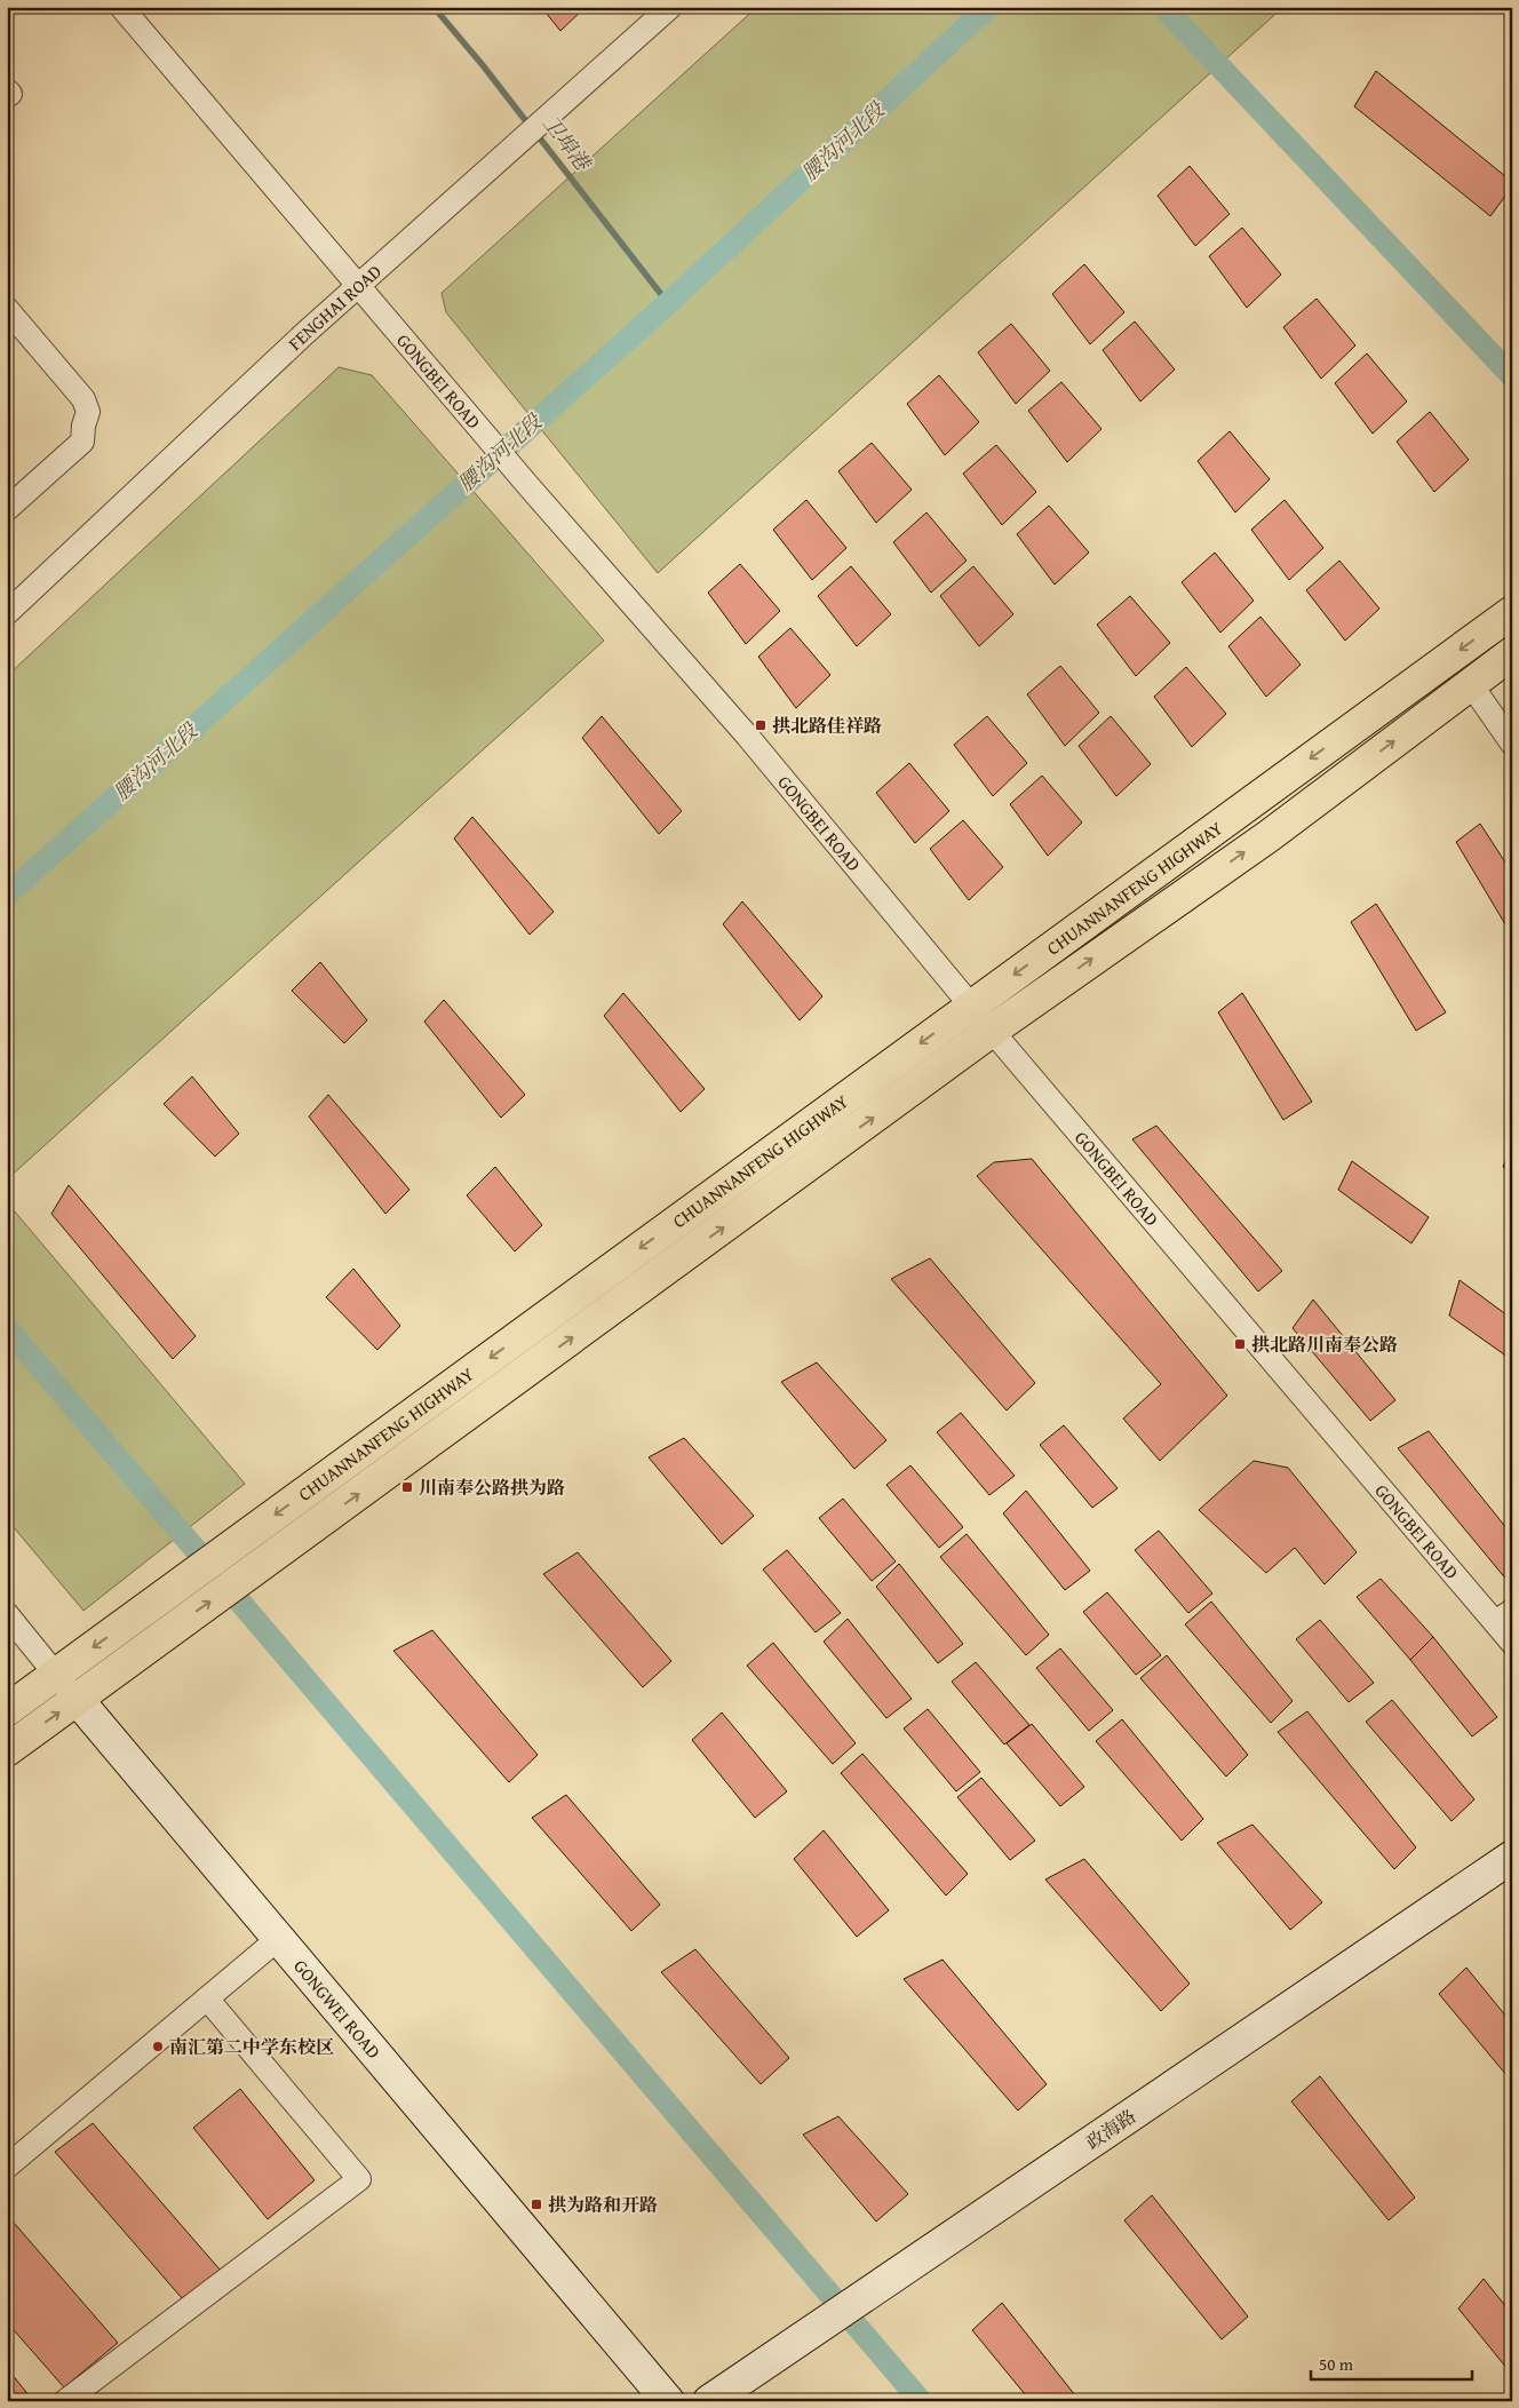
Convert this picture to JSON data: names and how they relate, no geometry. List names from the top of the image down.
{
  "streets": {
    "main road": ["CHUANNANFENG HIGHWAY"],
    "street": [
      "FENGHAI ROAD",
      "GONGBEI ROAD",
      "GONGWEI ROAD",
      "政海路"
    ]
  },
  "crossings": [
    ["FENGHAI ROAD", "GONGBEI ROAD"],
    ["GONGBEI ROAD", "CHUANNANFENG HIGHWAY"],
    ["CHUANNANFENG HIGHWAY", "GONGWEI ROAD"]
  ],
  "water": ["腰沟河北段", "卫埠港"],
  "places": {
    "transit": [
      "拱北路佳祥路",
      "拱北路川南奉公路",
      "川南奉公路拱为路",
      "拱为路和开路"
    ],
    "other": ["南汇第二中学东校区"]
  },
  "scale_bar": "50 m"
}
